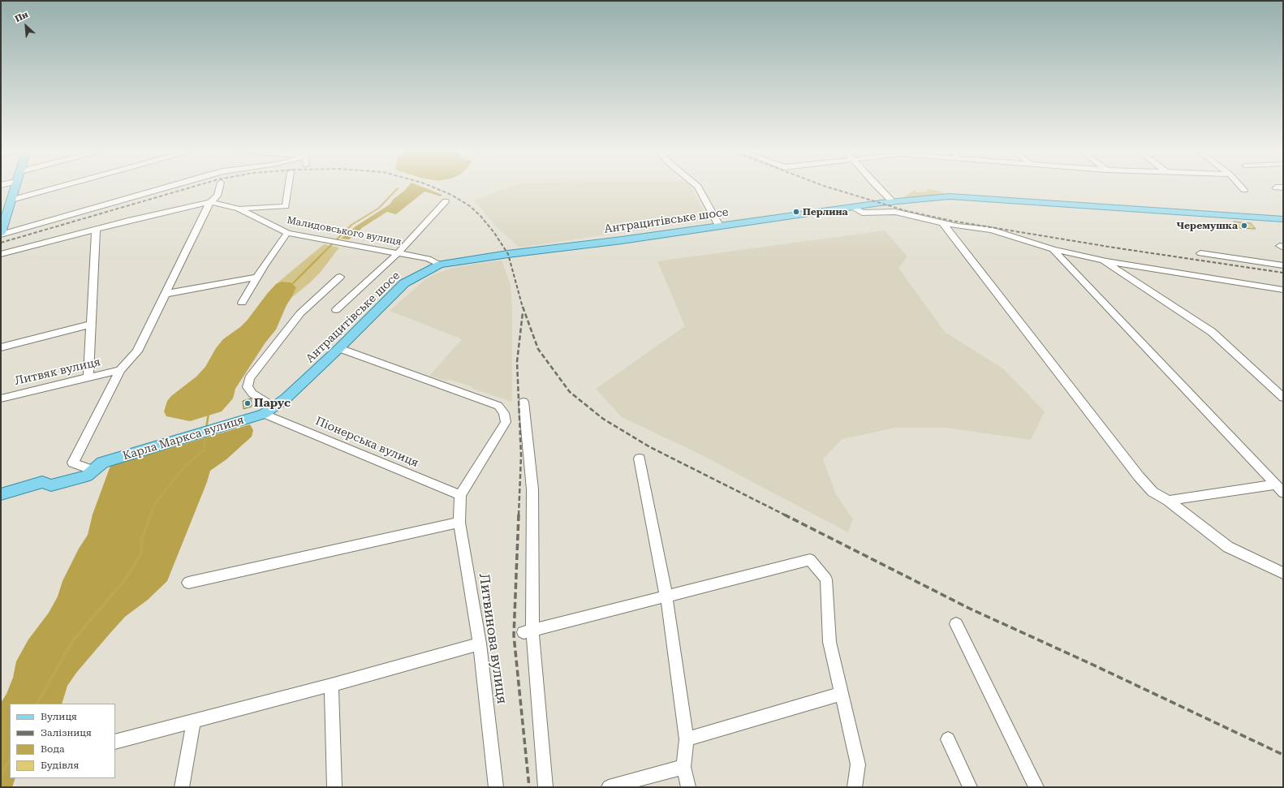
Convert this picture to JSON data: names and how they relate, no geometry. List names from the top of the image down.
{
  "streets": {
    "main road": ["Антрацитівське шосе", "Карла Маркса вулиця"],
    "street": [
      "Малидовського вулиця",
      "Литвяк вулиця",
      "Піонерська вулиця",
      "Литвинова вулиця"
    ]
  },
  "crossings": [
    ["Антрацитівське шосе", "Малидовського вулиця"],
    ["Антрацитівське шосе", "Карла Маркса вулиця"],
    ["Антрацитівське шосе", "Піонерська вулиця"],
    ["Карла Маркса вулиця", "Піонерська вулиця"],
    ["Піонерська вулиця", "Литвинова вулиця"]
  ],
  "places": ["Перлина", "Черемушка", "Парус"],
  "legend": [
    "Вулиця",
    "Залізниця",
    "Вода",
    "Будівля"
  ],
  "north": "top left"
}
